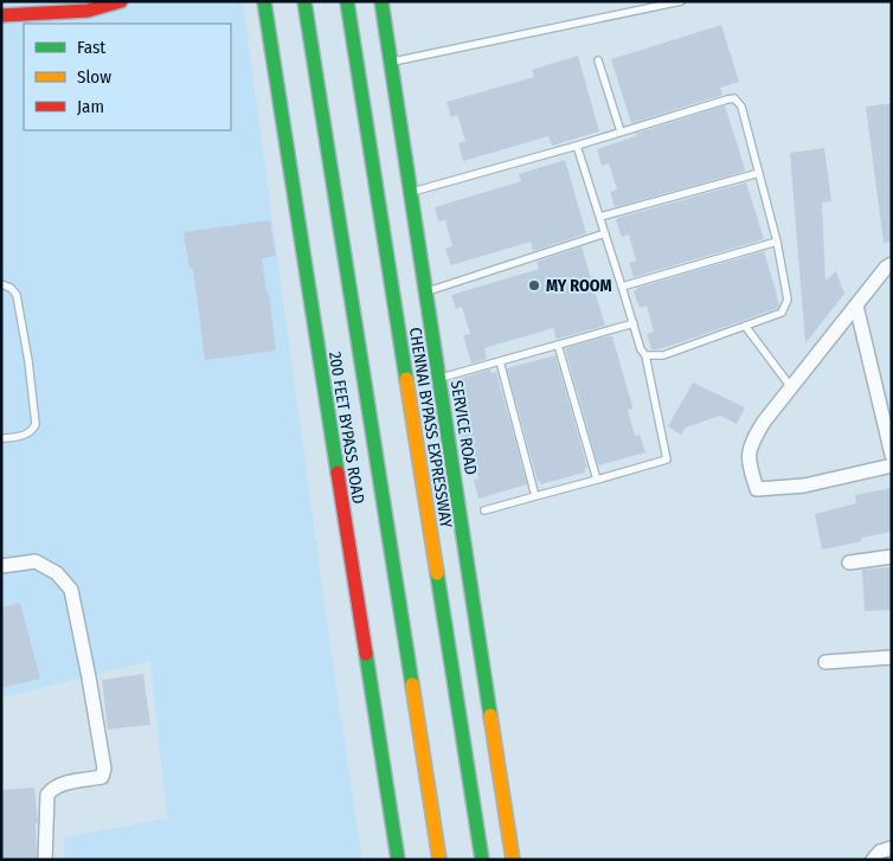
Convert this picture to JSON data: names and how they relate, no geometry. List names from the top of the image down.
{
  "streets": {
    "main road": ["200 FEET BYPASS ROAD", "CHENNAI BYPASS EXPRESSWAY", "SERVICE ROAD"]
  },
  "places": ["MY ROOM"],
  "legend": ["Fast", "Slow", "Jam"]
}
